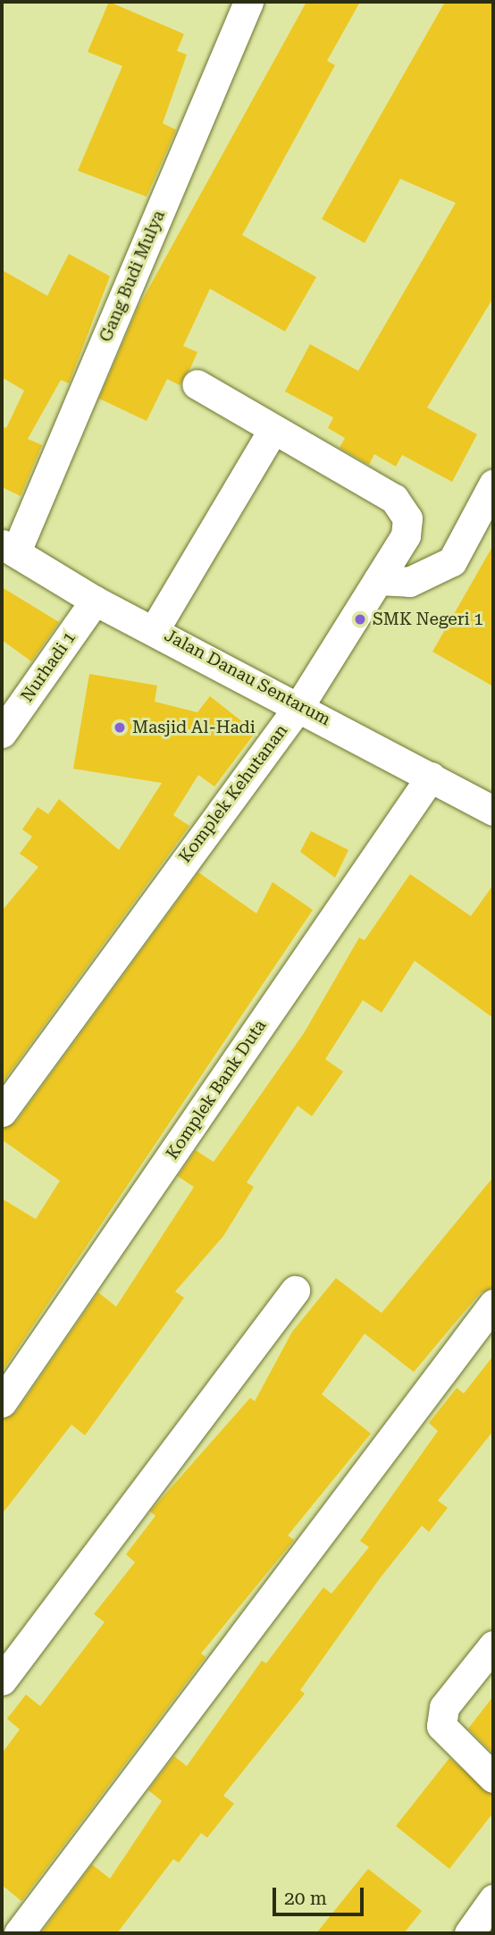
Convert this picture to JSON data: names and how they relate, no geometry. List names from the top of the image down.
{
  "streets": {
    "street": [
      "Gang Budi Mulya",
      "Nurhadi 1",
      "Jalan Danau Sentarum",
      "Komplek Kehutanan",
      "Komplek Bank Duta"
    ]
  },
  "crossings": [
    ["Gang Budi Mulya", "Jalan Danau Sentarum"],
    ["Nurhadi 1", "Jalan Danau Sentarum"],
    ["Jalan Danau Sentarum", "Komplek Kehutanan"],
    ["Jalan Danau Sentarum", "Komplek Bank Duta"]
  ],
  "places": ["SMK Negeri 1", "Masjid Al-Hadi"],
  "scale_bar": "20 m"
}
